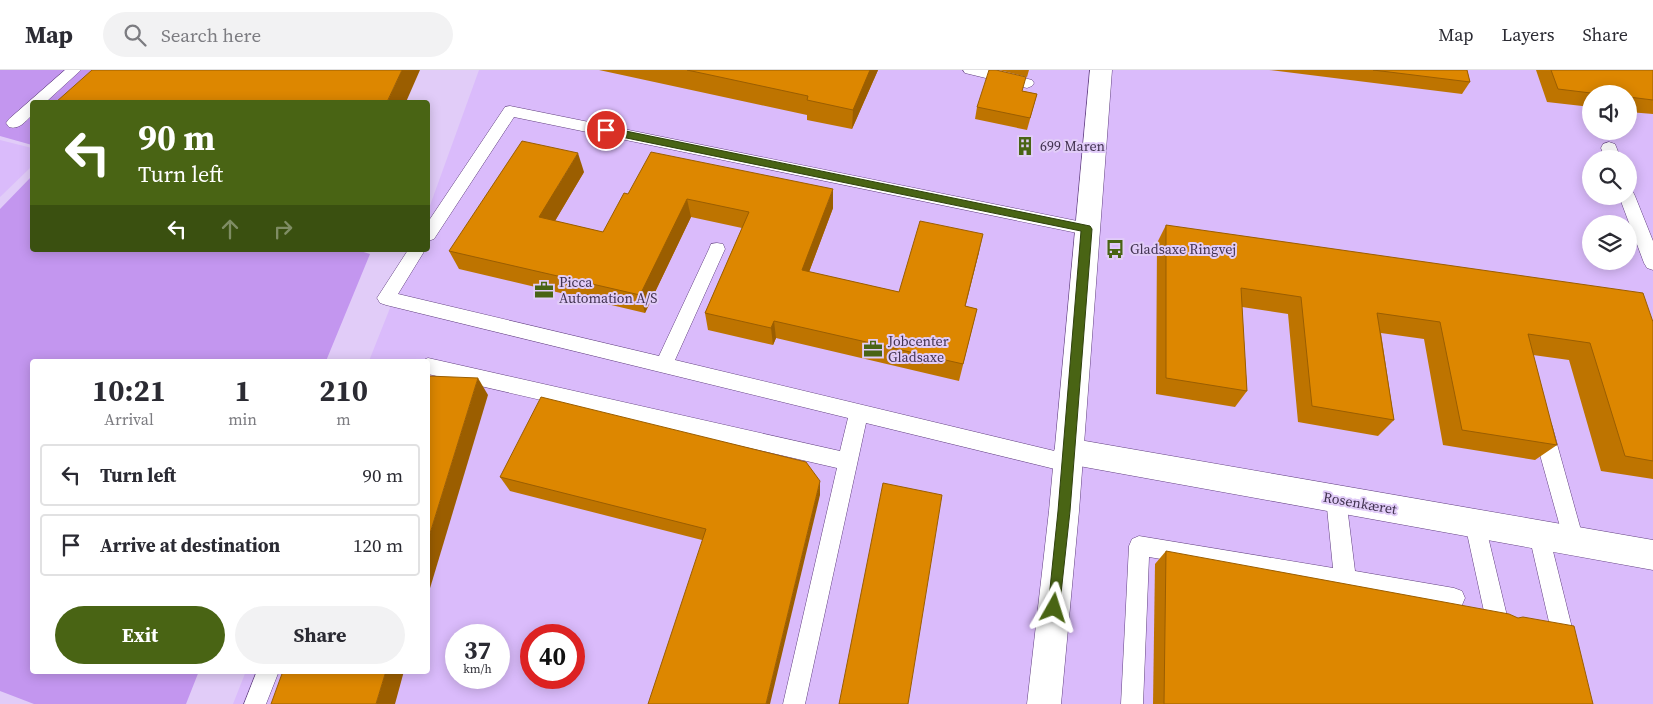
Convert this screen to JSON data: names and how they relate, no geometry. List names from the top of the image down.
{
  "streets": {
    "street": ["Rosenkæret"]
  },
  "places": {
    "building": ["699 Maren"],
    "bus stop": ["Gladsaxe Ringvej"],
    "office": ["Picca Automation A/S", "Jobcenter Gladsaxe"]
  },
  "page": {
    "header": "Map",
    "search": "Search here",
    "nav": ["Map", "Layers", "Share"],
    "turn": ["90 m", "Turn left"],
    "eta": [
      "10:21",
      "Arrival",
      "1",
      "min",
      "210",
      "m"
    ],
    "list": [
      {
        "name": "Turn left",
        "value": "90 m"
      },
      {
        "name": "Arrive at destination",
        "value": "120 m"
      }
    ],
    "buttons": ["Exit", "Share"],
    "speed": "37 km/h",
    "limit": "40"
  }
}
